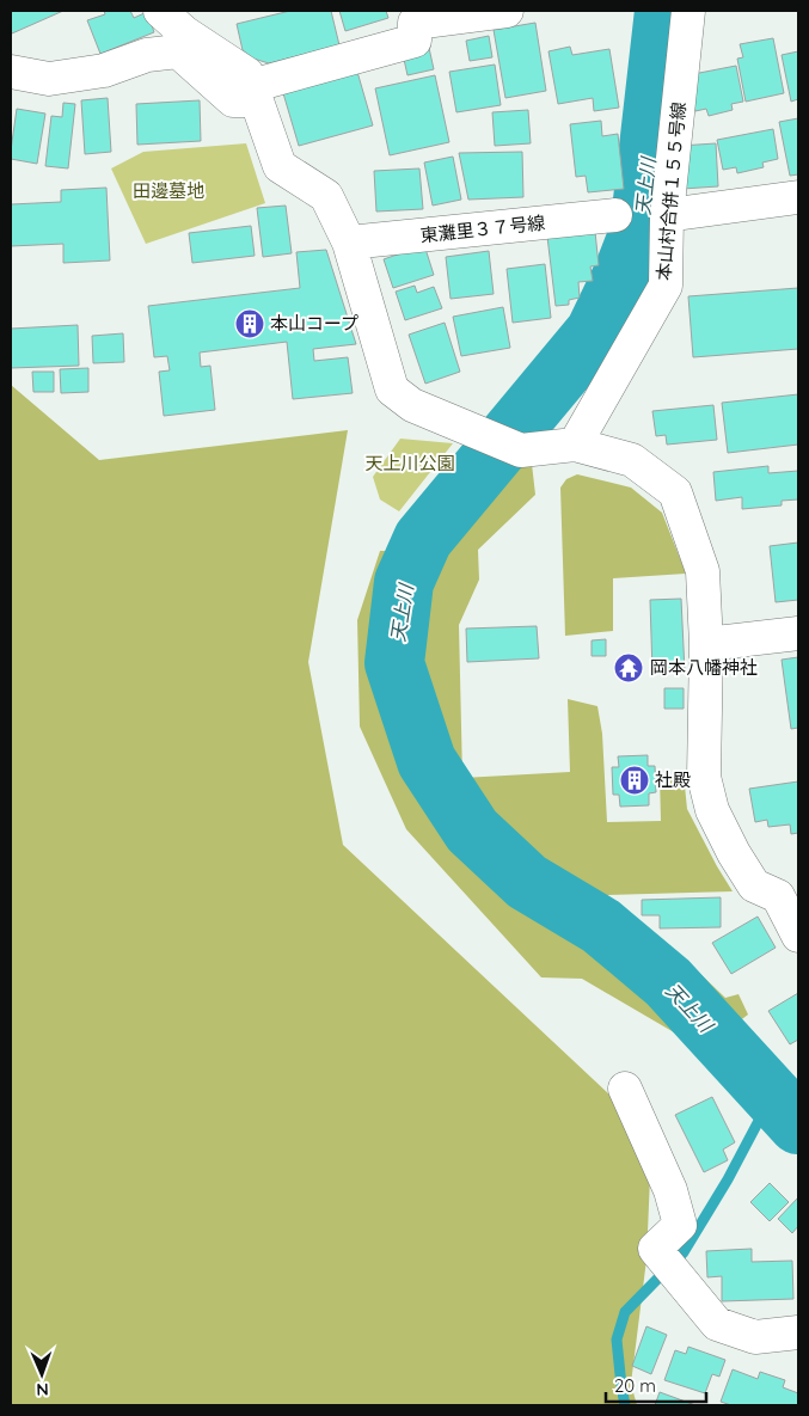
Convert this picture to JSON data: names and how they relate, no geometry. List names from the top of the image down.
{
  "streets": {
    "street": ["本山村合併１５５号線", "東灘里３７号線"]
  },
  "water": ["天上川"],
  "parks": ["田邊墓地", "天上川公園"],
  "places": {
    "building": ["本山コープ", "社殿"],
    "temple": ["岡本八幡神社"]
  },
  "scale_bar": "20 m",
  "north": "bottom"
}
